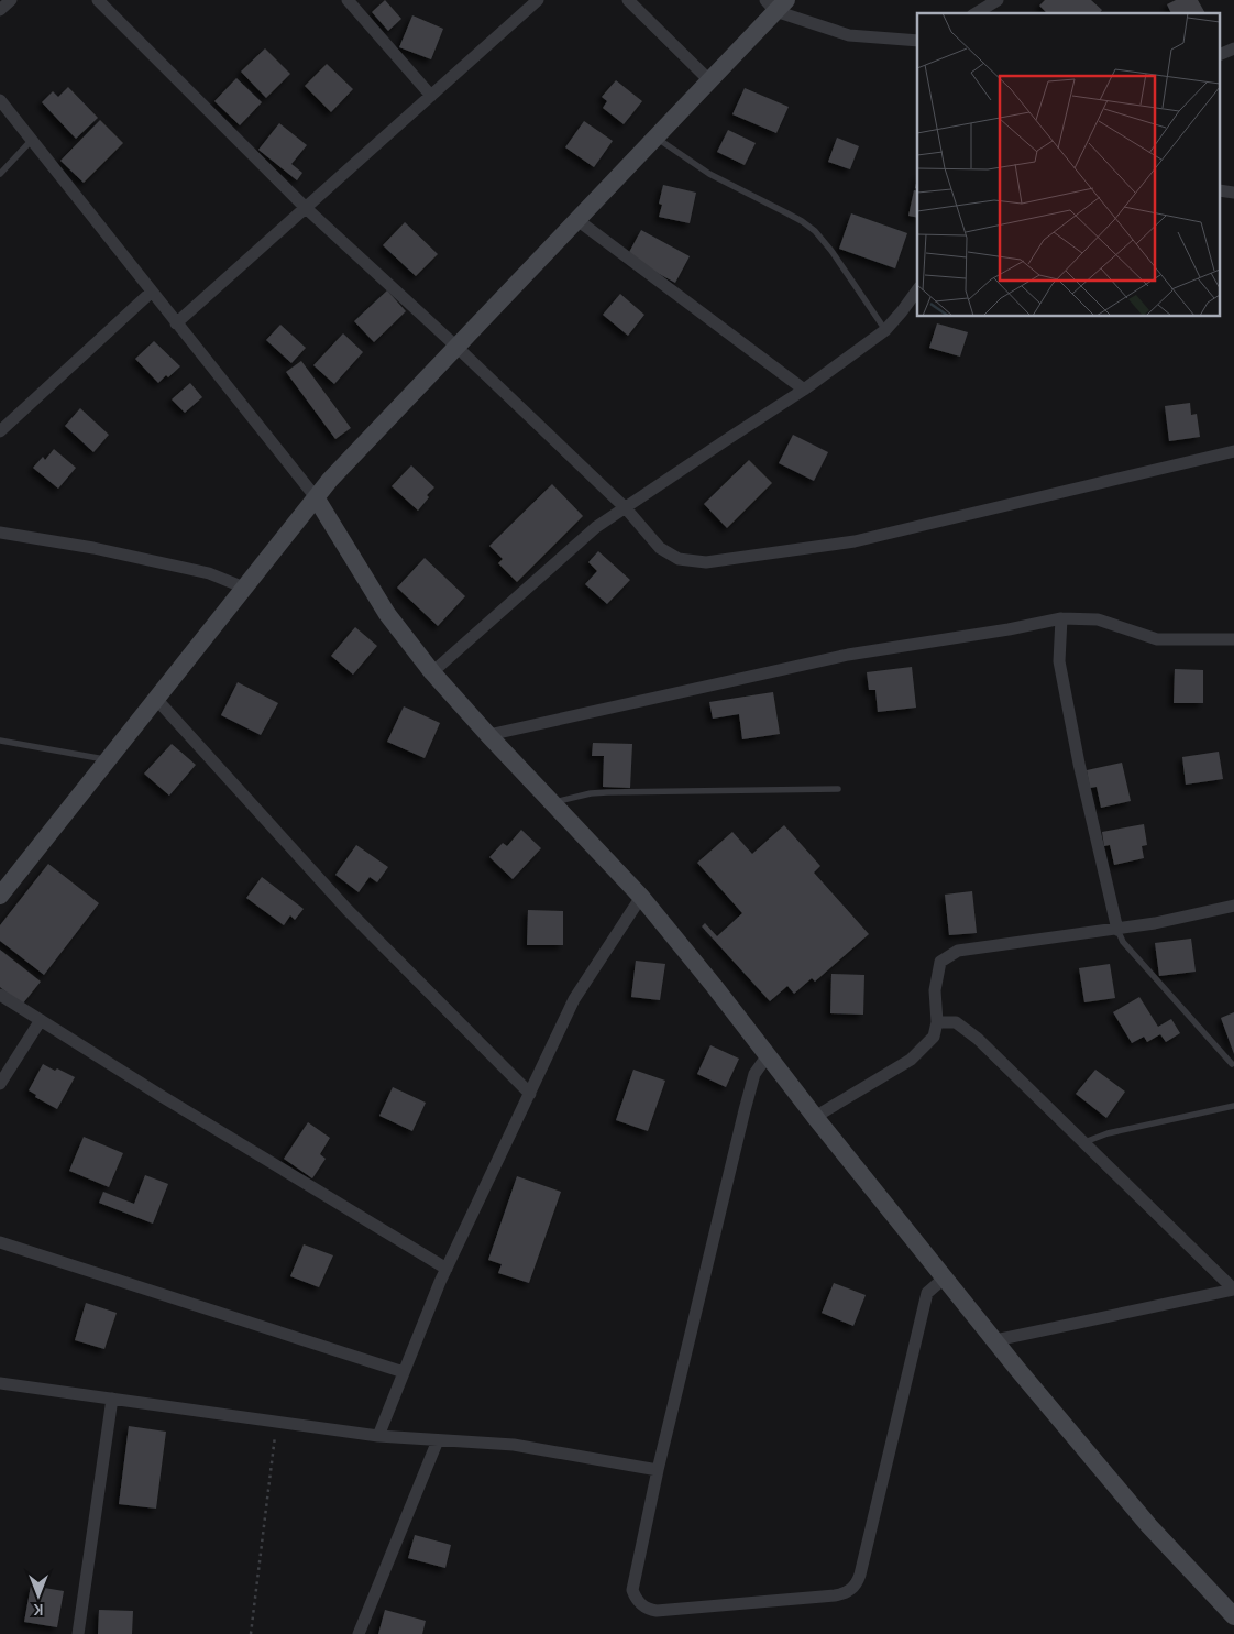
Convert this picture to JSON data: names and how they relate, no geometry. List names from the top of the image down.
{
  "north": "bottom"
}
